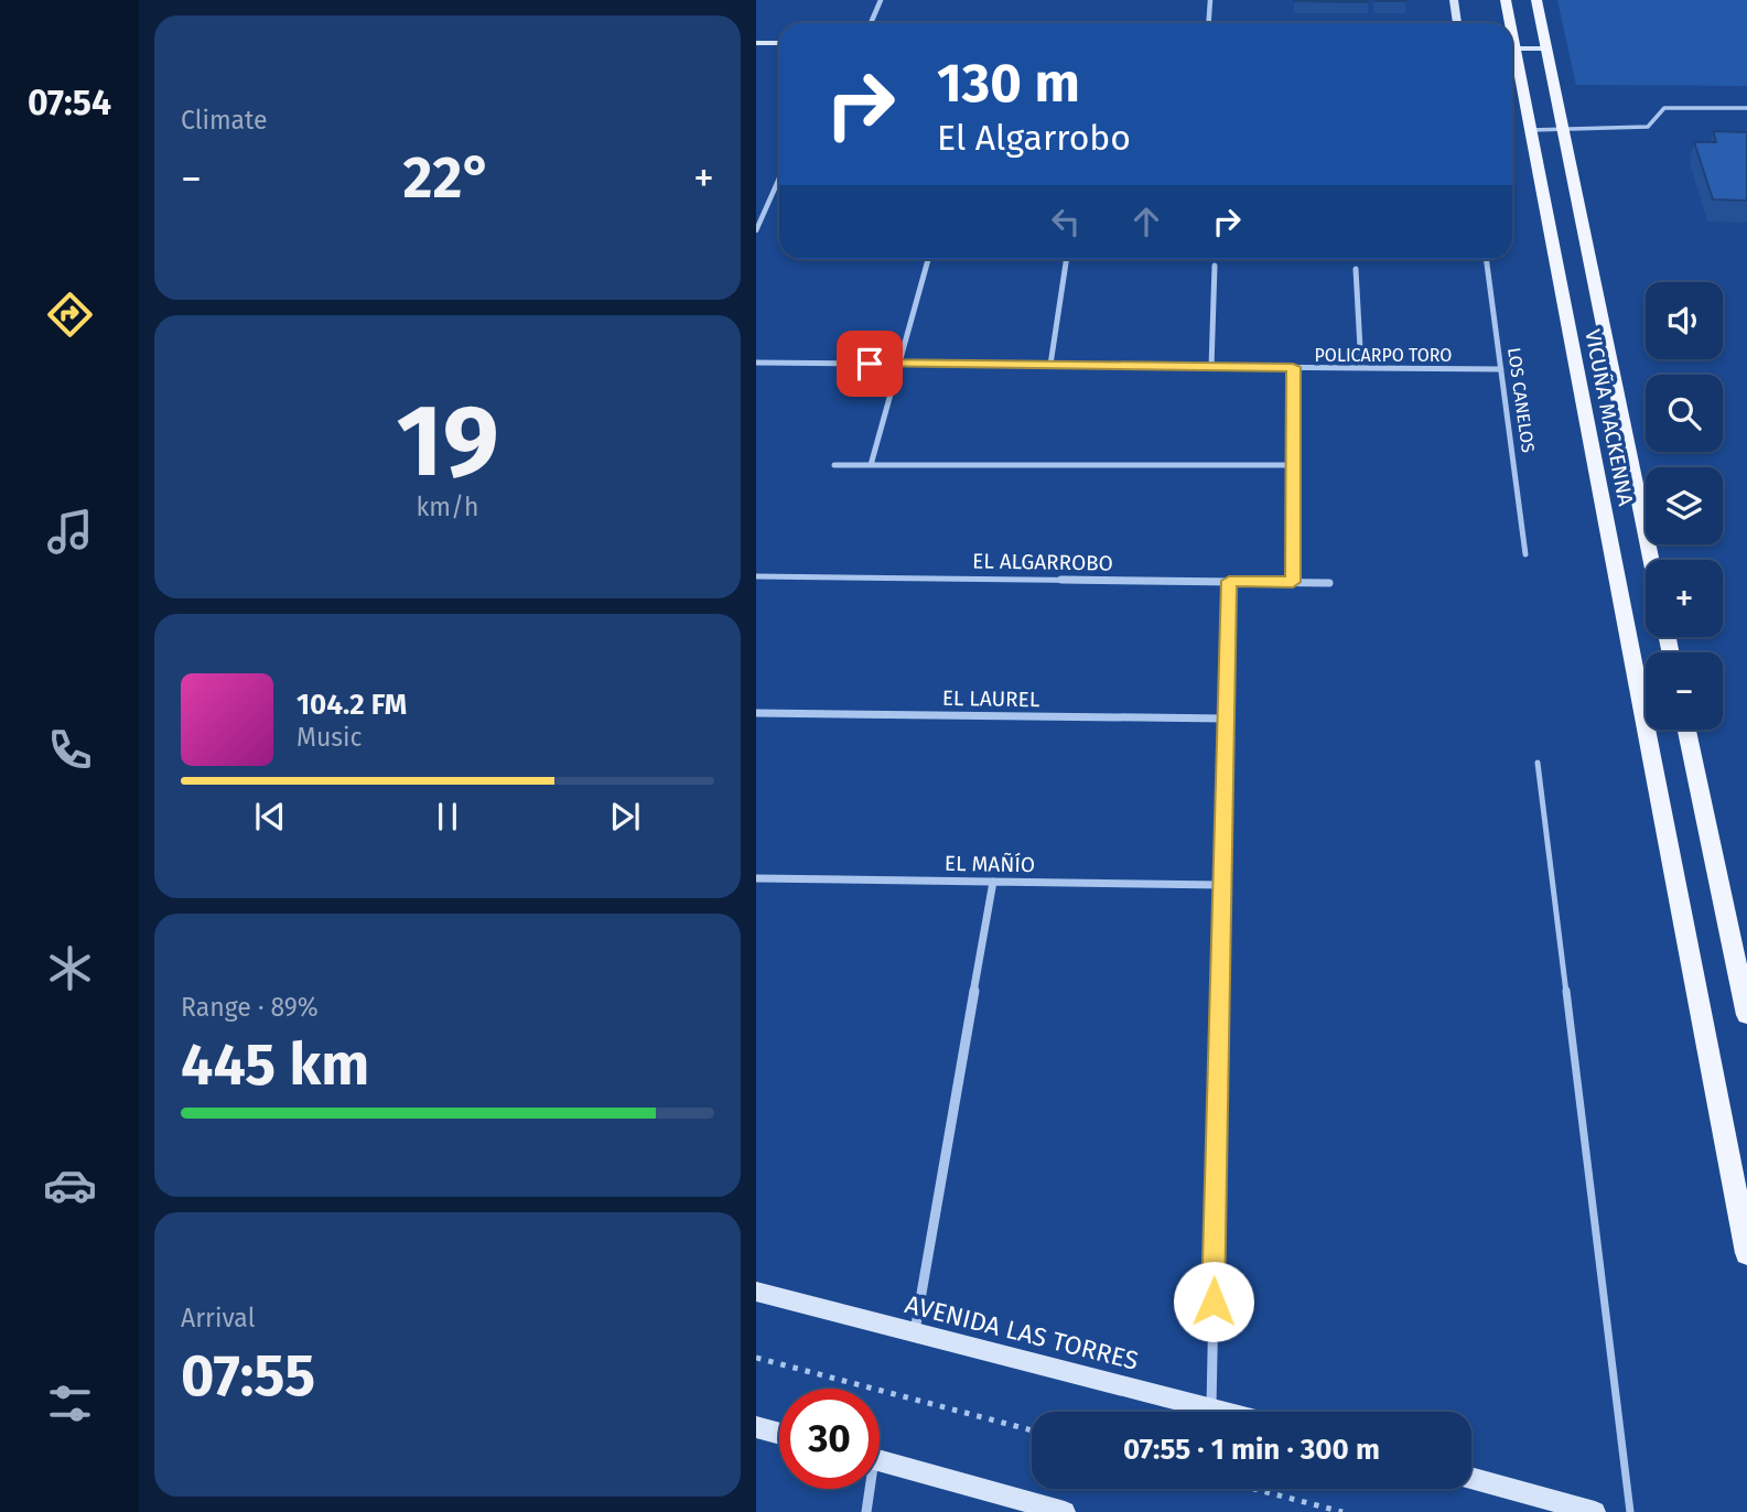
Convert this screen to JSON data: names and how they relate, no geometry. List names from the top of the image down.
{
  "streets": {
    "main road": ["VICUÑA MACKENNA", "AVENIDA LAS TORRES"],
    "street": [
      "POLICARPO TORO",
      "LOS CANELOS",
      "EL ALGARROBO",
      "EL LAUREL",
      "EL MAÑÍO"
    ]
  },
  "crossings": [
    ["POLICARPO TORO", "LOS CANELOS"]
  ],
  "page": {
    "tabs": "07:54",
    "tile": [
      "Climate",
      ["19", "km/h"],
      ["Range · 89%", "445 km"],
      ["Arrival", "07:55"]
    ],
    "turn": ["130 m", "El Algarrobo"],
    "heat": ["−", "22°", "+"],
    "map_buttons": ["+", "−"],
    "song": ["104.2 FM", "Music"],
    "limit": "30",
    "trip": "07:55 · 1 min · 300 m"
  }
}
